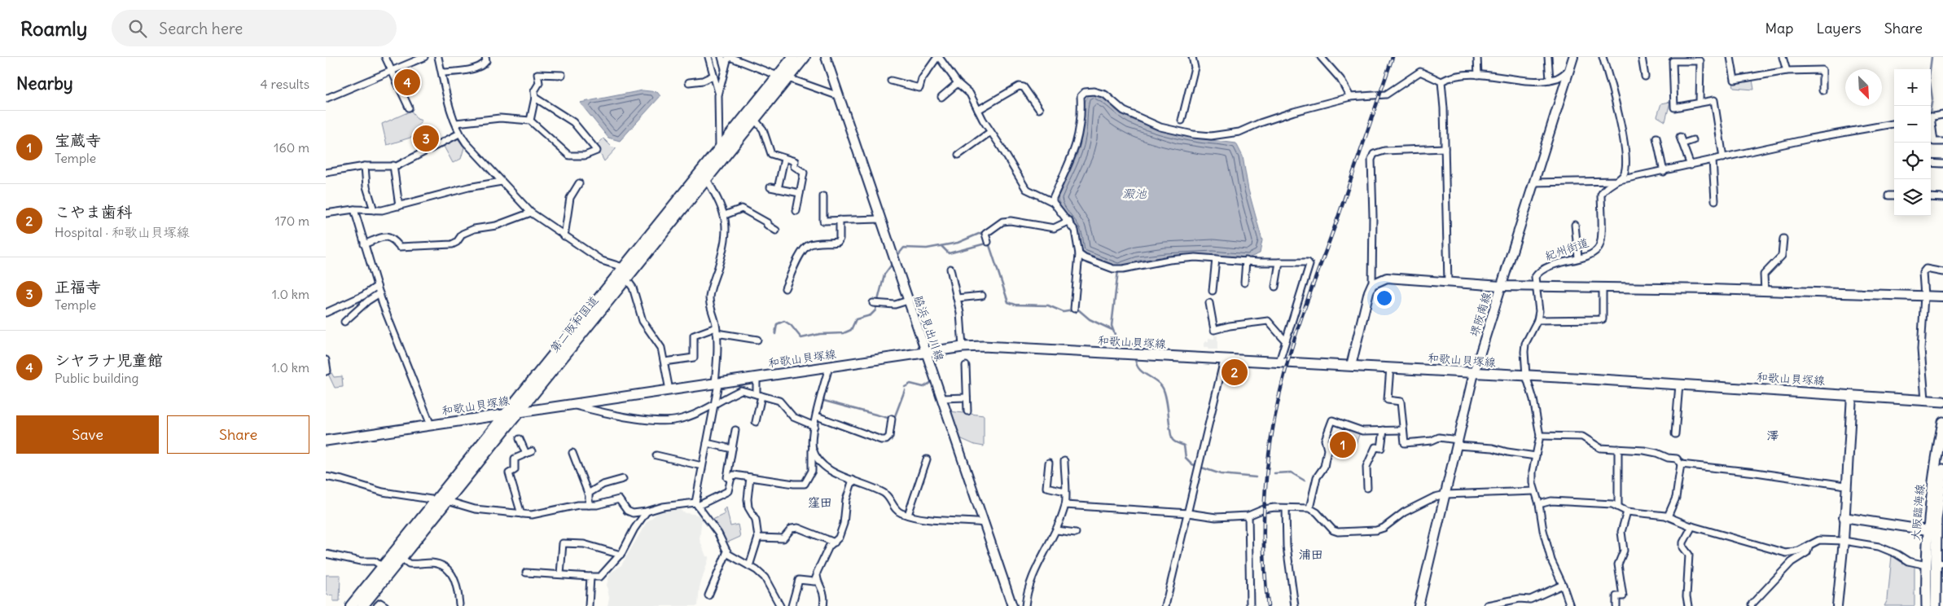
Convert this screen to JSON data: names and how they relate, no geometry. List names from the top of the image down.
{
  "streets": {
    "highway": ["第二阪和国道"],
    "main road": ["和歌山貝塚線", "大阪臨海線"],
    "street": ["紀州街道", "堺阪南線", "脇浜見出川線"]
  },
  "crossings": [
    ["紀州街道", "和歌山貝塚線"],
    ["堺阪南線", "和歌山貝塚線"],
    ["第二阪和国道", "和歌山貝塚線"],
    ["脇浜見出川線", "和歌山貝塚線"]
  ],
  "districts": ["澤", "窪田", "浦田"],
  "water": ["澱池"],
  "north": "bottom right",
  "page": {
    "header": "Roamly",
    "search": "Search here",
    "nav": ["Map", "Layers", "Share"],
    "heading": ["Nearby", "4 results"],
    "pins": [
      "4",
      "3",
      "2",
      "1"
    ],
    "map_buttons": ["+", "−"],
    "list": [
      {
        "mark": "1",
        "name": "宝蔵寺",
        "note": "Temple",
        "value": "160 m"
      },
      {
        "mark": "2",
        "name": "こやま歯科",
        "note": "Hospital · 和歌山貝塚線",
        "value": "170 m"
      },
      {
        "mark": "3",
        "name": "正福寺",
        "note": "Temple",
        "value": "1.0 km"
      },
      {
        "mark": "4",
        "name": "シヤラナ児童館",
        "note": "Public building",
        "value": "1.0 km"
      }
    ],
    "buttons": ["Save", "Share"]
  }
}
